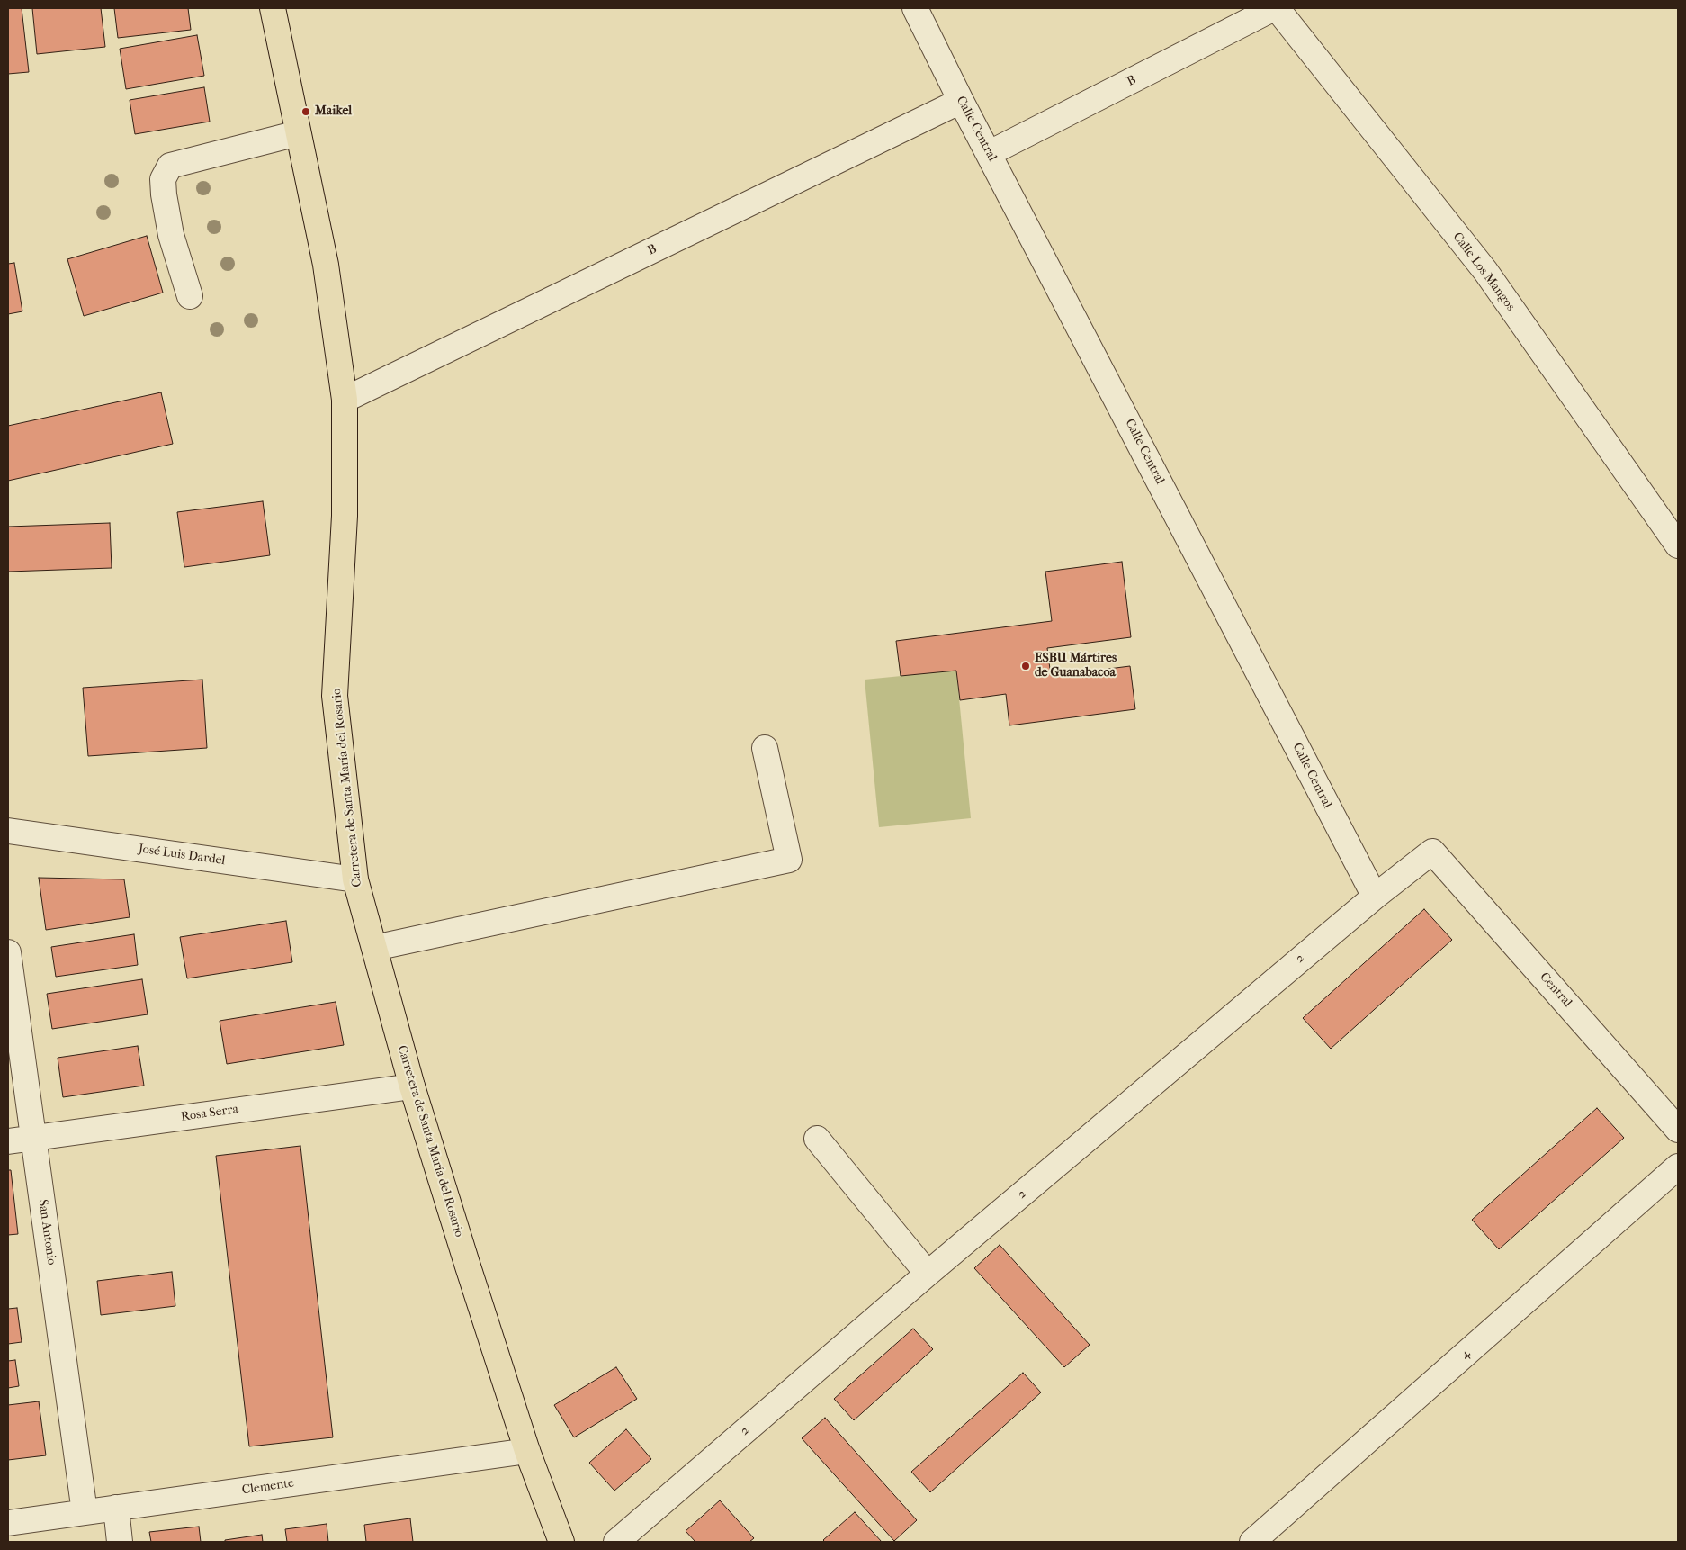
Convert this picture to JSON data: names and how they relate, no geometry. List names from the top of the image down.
{
  "streets": {
    "main road": ["Carretera de Santa María del Rosario"],
    "street": [
      "B",
      "Calle Central",
      "Calle Los Mangos",
      "José Luis Dardel",
      "2",
      "Central",
      "Rosa Serra",
      "San Antonio",
      "4",
      "Clemente"
    ]
  },
  "crossings": [
    ["B", "Calle Central"],
    ["B", "Calle Los Mangos"],
    ["B", "Carretera de Santa María del Rosario"],
    ["Calle Central", "2"],
    ["Carretera de Santa María del Rosario", "José Luis Dardel"],
    ["Carretera de Santa María del Rosario", "Rosa Serra"],
    ["Carretera de Santa María del Rosario", "Clemente"],
    ["2", "Central"],
    ["Rosa Serra", "San Antonio"],
    ["San Antonio", "Clemente"]
  ],
  "places": ["Maikel", "ESBU Mártires de Guanabacoa"]
}
